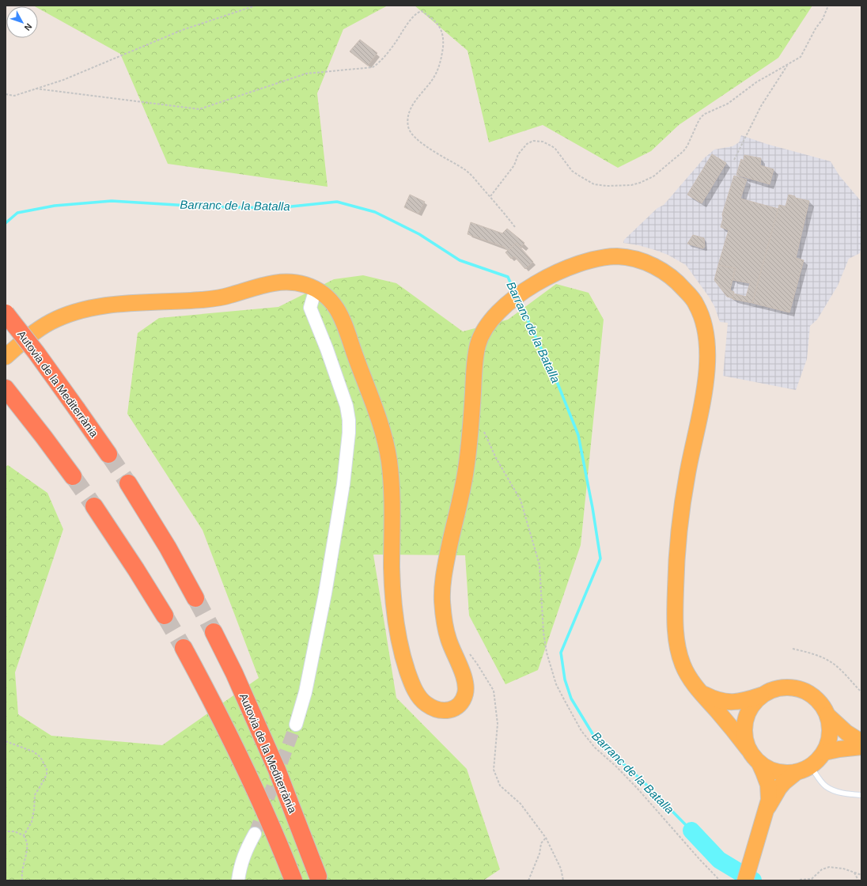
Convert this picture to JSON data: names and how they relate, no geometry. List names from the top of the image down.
{
  "streets": {
    "highway": ["Autovia de la Mediterrània"]
  },
  "water": ["Barranc de la Batalla"],
  "north": "bottom right"
}
